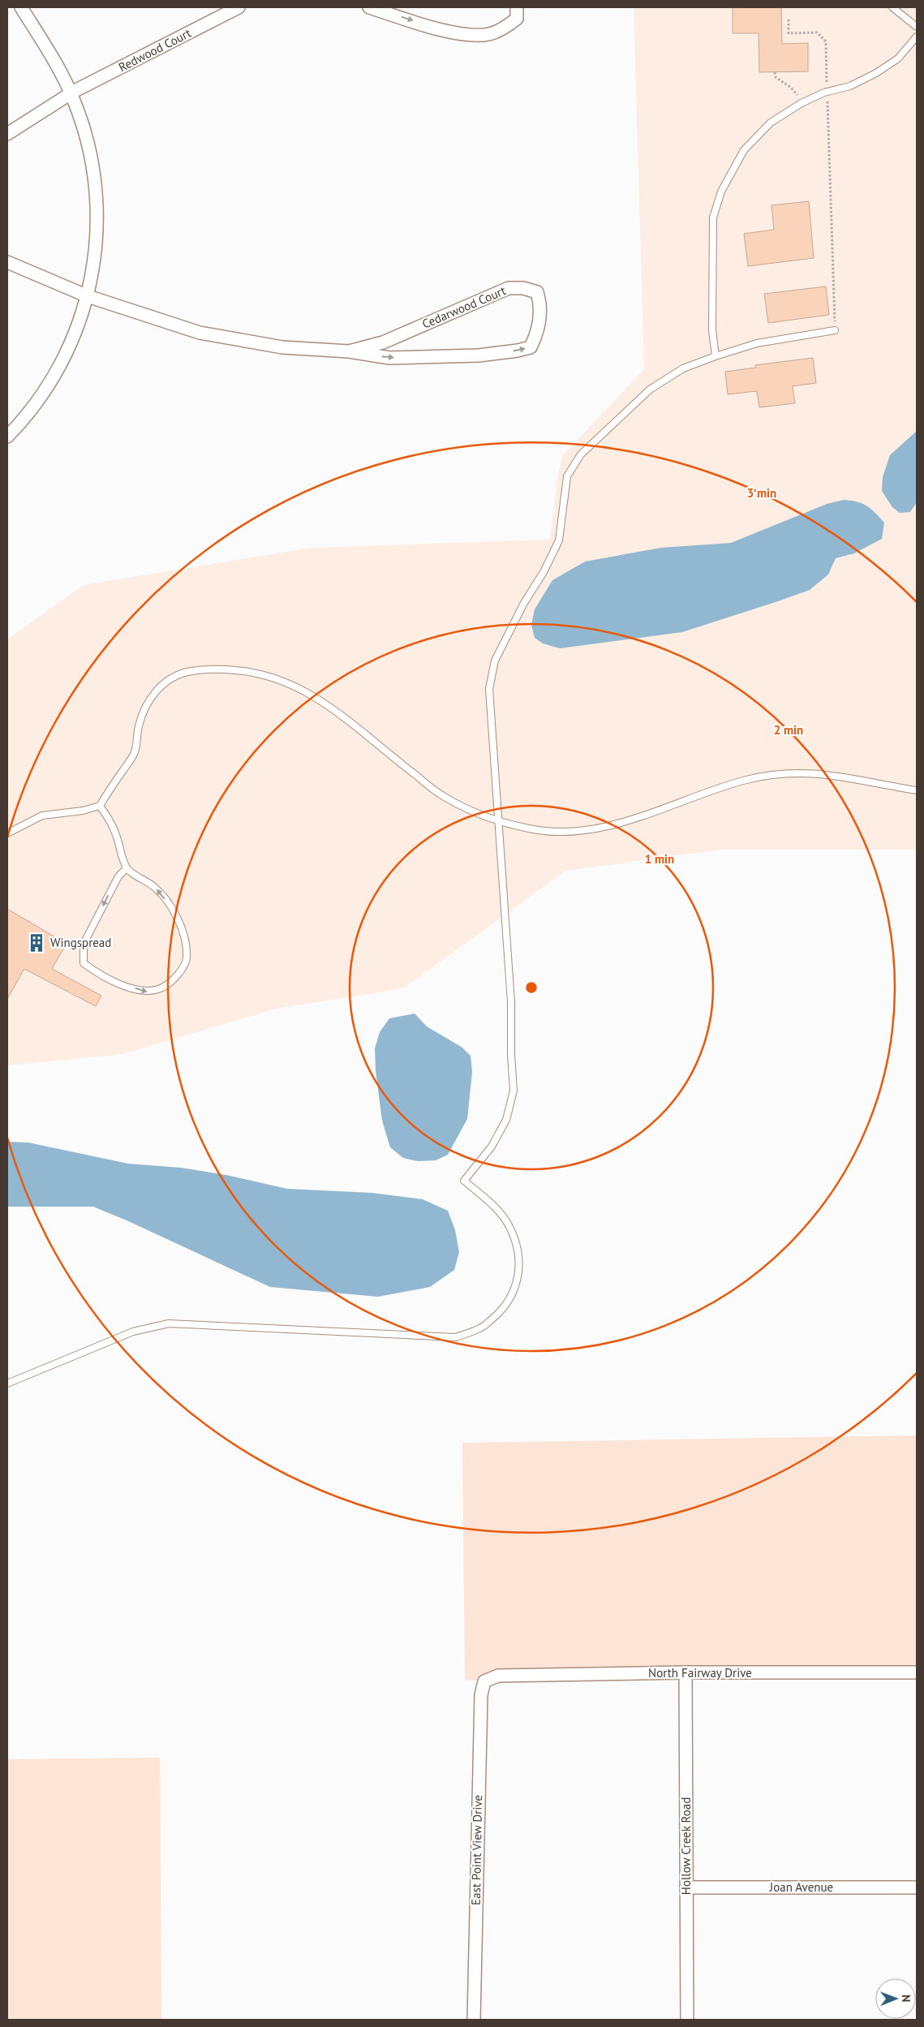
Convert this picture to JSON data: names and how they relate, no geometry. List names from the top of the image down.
{
  "streets": {
    "street": [
      "Redwood Court",
      "Cedarwood Court",
      "North Fairway Drive",
      "Hollow Creek Road",
      "East Point View Drive",
      "Joan Avenue"
    ]
  },
  "crossings": [
    ["North Fairway Drive", "Hollow Creek Road"],
    ["North Fairway Drive", "East Point View Drive"],
    ["Hollow Creek Road", "Joan Avenue"]
  ],
  "places": {
    "building": ["Wingspread"]
  },
  "north": "right",
  "rings": ["3 min", "2 min", "1 min"]
}
